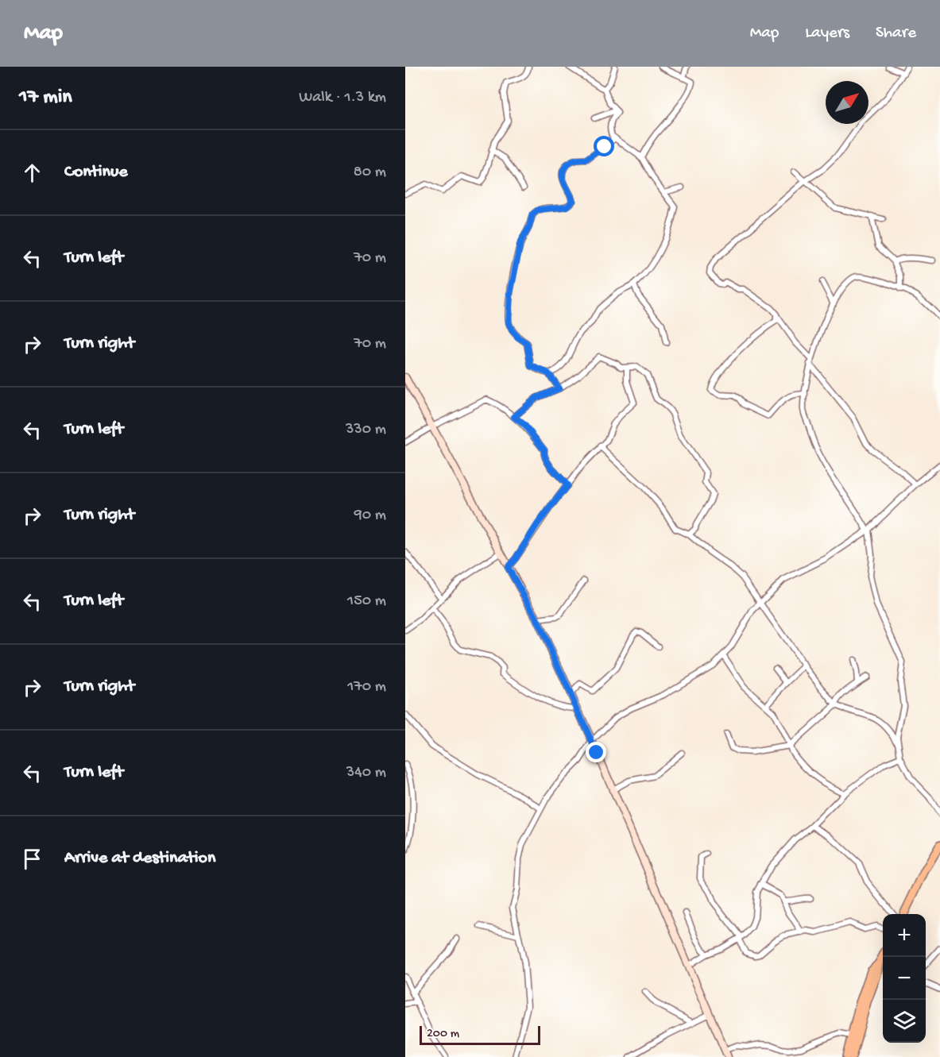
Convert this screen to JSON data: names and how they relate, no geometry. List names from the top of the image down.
{
  "scale_bar": "200 m",
  "north": "top right",
  "page": {
    "header": "Map",
    "nav": ["Map", "Layers", "Share"],
    "heading": ["17 min", "Walk · 1.3 km"],
    "list": [
      ["Continue", "80 m"],
      ["Turn left", "70 m"],
      ["Turn right", "70 m"],
      ["Turn left", "330 m"],
      ["Turn right", "90 m"],
      ["Turn left", "150 m"],
      ["Turn right", "170 m"],
      ["Turn left", "340 m"],
      "Arrive at destination"
    ],
    "map_buttons": ["+", "−"],
    "scale": "200 m"
  }
}
